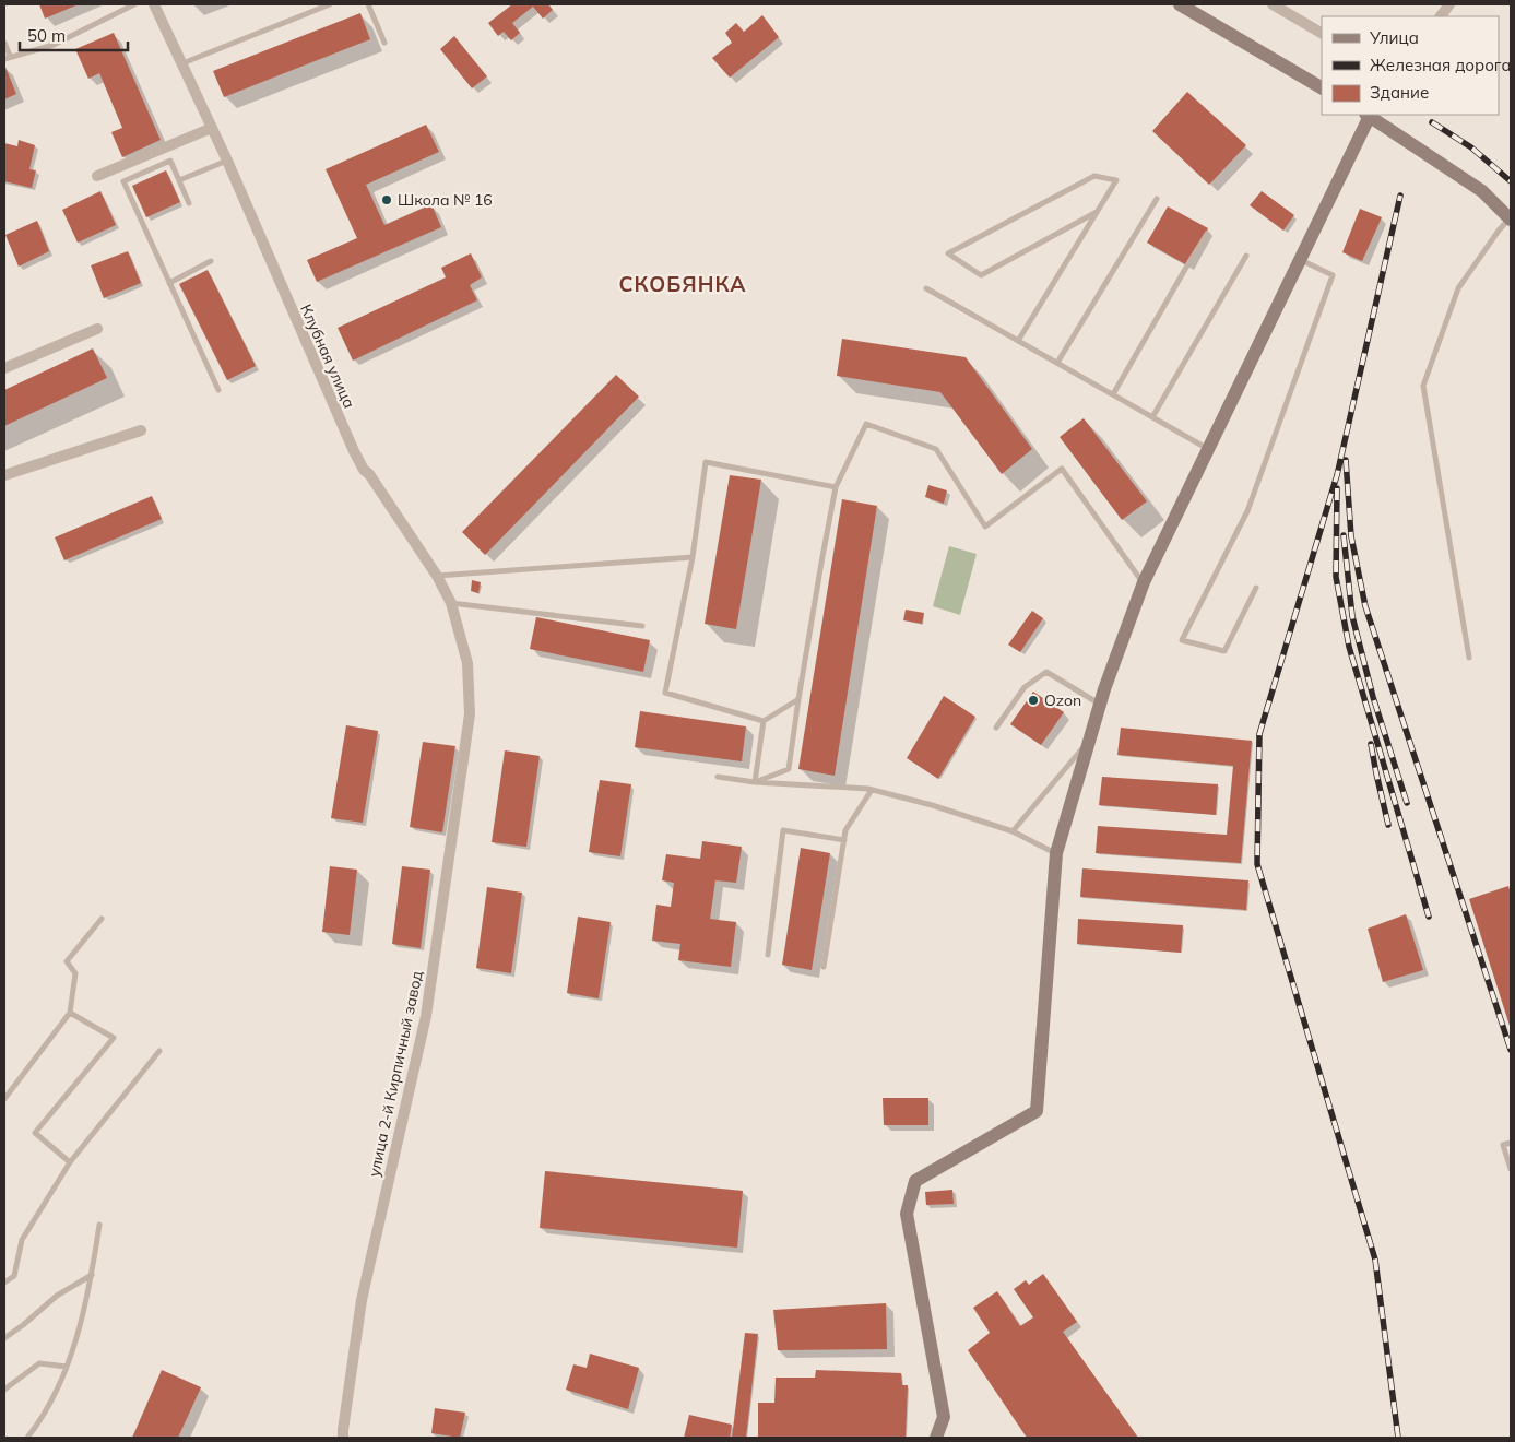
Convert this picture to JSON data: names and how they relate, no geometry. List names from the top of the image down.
{
  "streets": {
    "street": ["Клубная улица", "улица 2-й Кирпичный завод"]
  },
  "crossings": [
    ["Клубная улица", "улица 2-й Кирпичный завод"]
  ],
  "districts": ["СКОБЯНКА"],
  "places": ["Школа № 16", "Ozon"],
  "legend": ["Улица", "Железная дорога", "Здание"],
  "scale_bar": "50 m"
}
